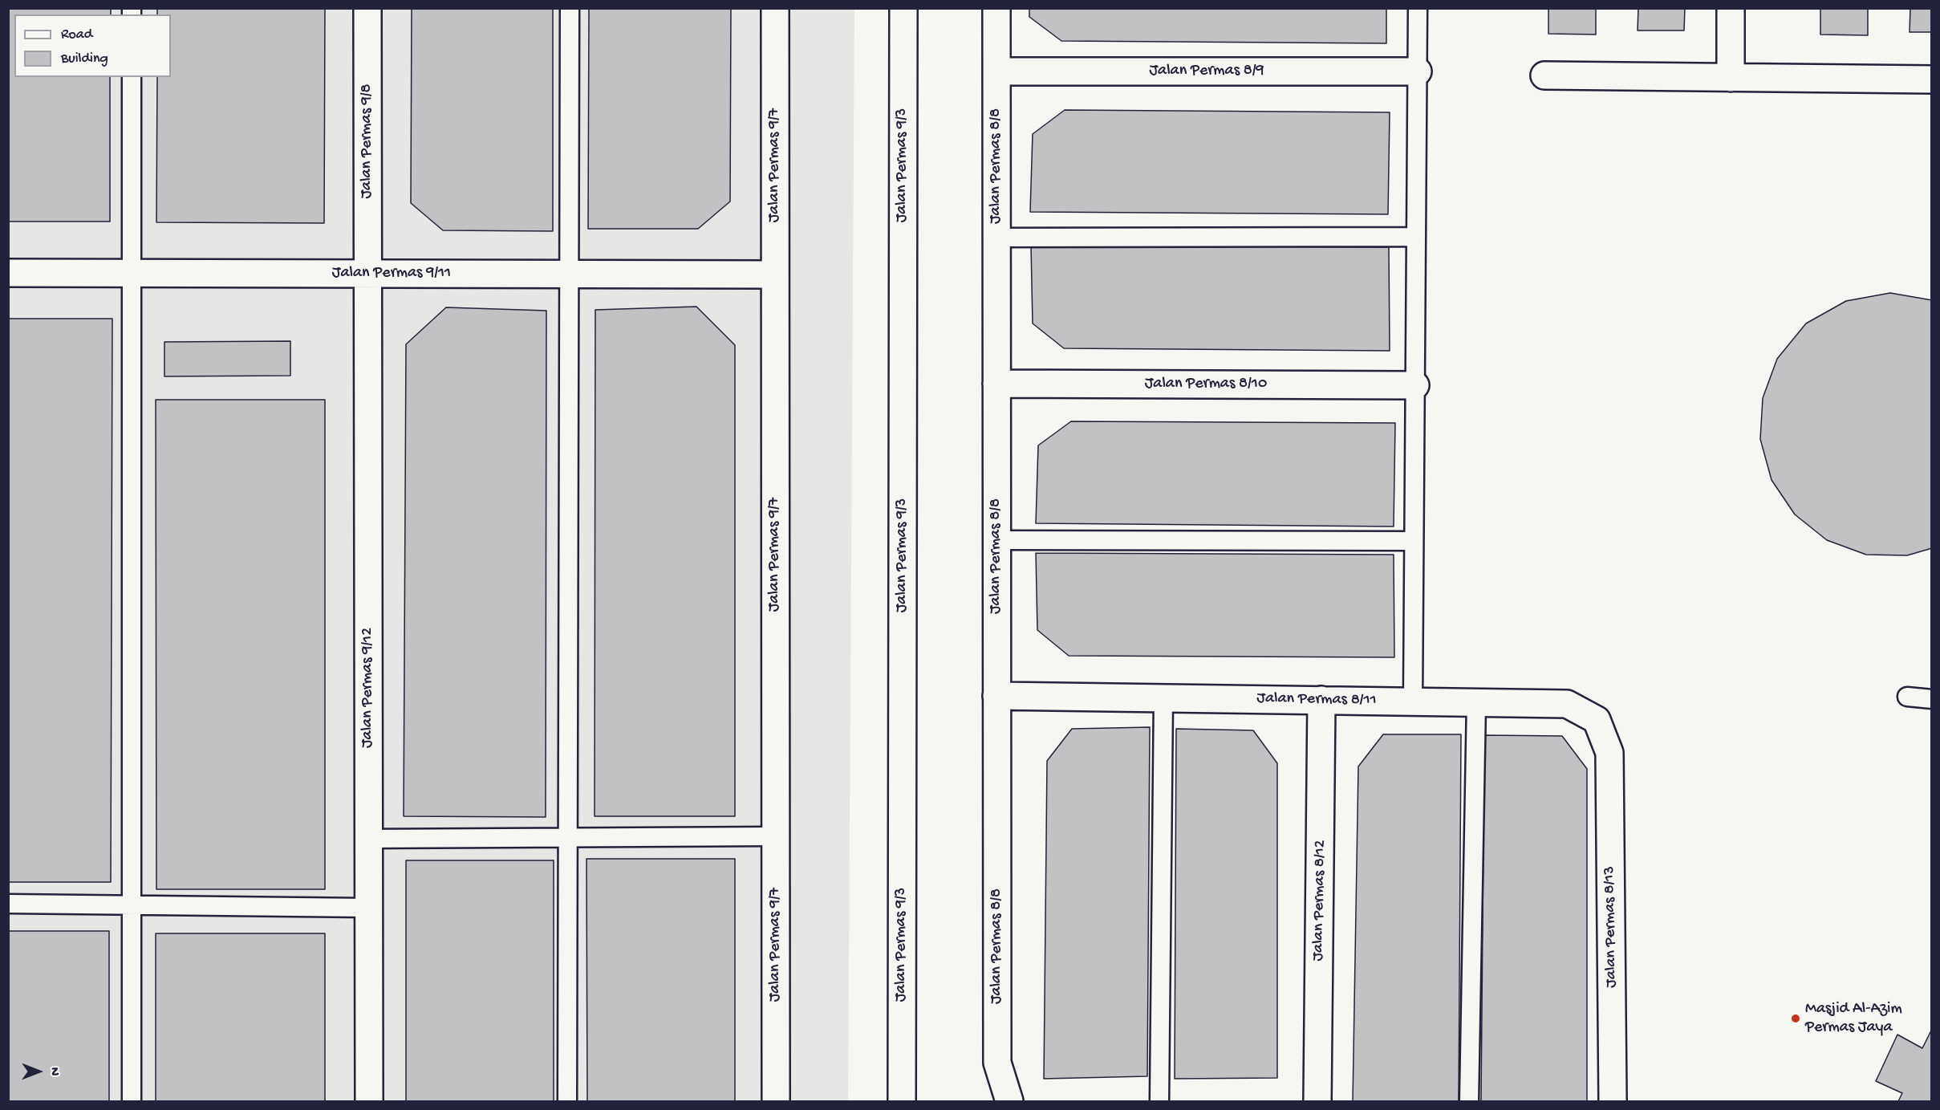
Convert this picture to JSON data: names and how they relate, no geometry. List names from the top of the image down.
{
  "streets": {
    "street": [
      "Jalan Permas 8/9",
      "Jalan Permas 9/8",
      "Jalan Permas 9/7",
      "Jalan Permas 9/3",
      "Jalan Permas 8/8",
      "Jalan Permas 9/11",
      "Jalan Permas 8/10",
      "Jalan Permas 9/12",
      "Jalan Permas 8/11",
      "Jalan Permas 8/12",
      "Jalan Permas 8/13"
    ]
  },
  "crossings": [
    ["Jalan Permas 8/9", "Jalan Permas 8/8"],
    ["Jalan Permas 9/8", "Jalan Permas 9/11"],
    ["Jalan Permas 9/8", "Jalan Permas 9/12"],
    ["Jalan Permas 9/7", "Jalan Permas 9/11"],
    ["Jalan Permas 8/8", "Jalan Permas 8/10"],
    ["Jalan Permas 8/8", "Jalan Permas 8/11"],
    ["Jalan Permas 9/11", "Jalan Permas 9/12"],
    ["Jalan Permas 8/11", "Jalan Permas 8/12"],
    ["Jalan Permas 8/11", "Jalan Permas 8/13"]
  ],
  "places": ["Masjid Al-Azim Permas Jaya"],
  "legend": ["Road", "Building"],
  "north": "right"
}
